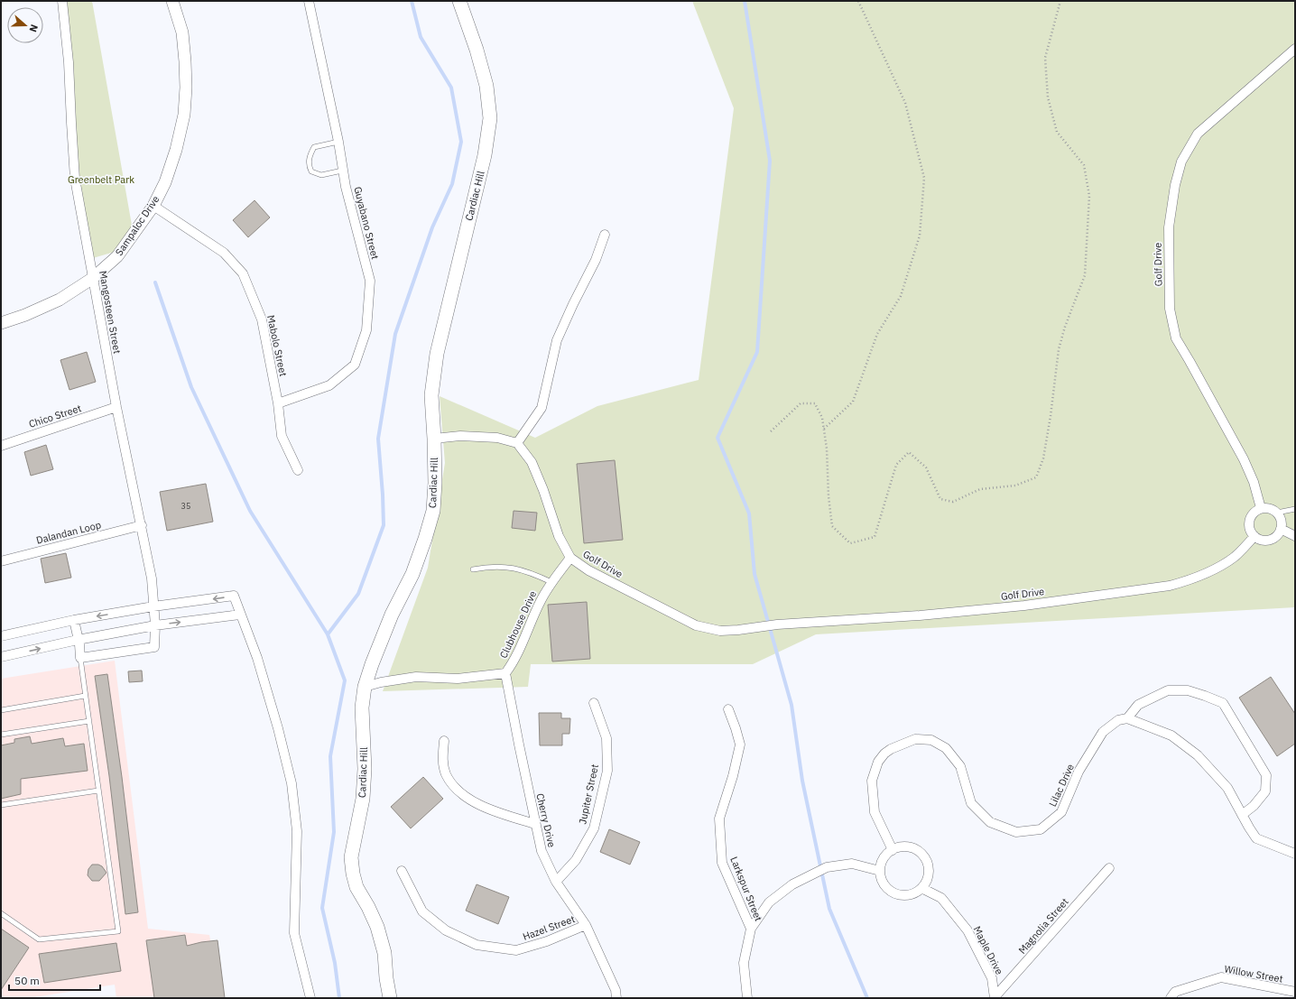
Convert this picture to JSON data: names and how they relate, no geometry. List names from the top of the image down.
{
  "streets": {
    "main road": ["Cardiac Hill"],
    "street": [
      "Guyabano Street",
      "Sampaloc Drive",
      "Golf Drive",
      "Mangosteen Street",
      "Mabolo Street",
      "Chico Street",
      "Dalandan Loop",
      "Clubhouse Drive",
      "Lilac Drive",
      "Jupiter Street",
      "Cherry Drive",
      "Larkspur Street",
      "Magnolia Street",
      "Hazel Street",
      "Maple Drive",
      "Willow Street"
    ]
  },
  "crossings": [
    ["Cardiac Hill", "Clubhouse Drive"],
    ["Guyabano Street", "Mabolo Street"],
    ["Sampaloc Drive", "Mangosteen Street"],
    ["Sampaloc Drive", "Mabolo Street"],
    ["Golf Drive", "Clubhouse Drive"],
    ["Mangosteen Street", "Chico Street"],
    ["Mangosteen Street", "Dalandan Loop"],
    ["Clubhouse Drive", "Cherry Drive"],
    ["Lilac Drive", "Maple Drive"],
    ["Jupiter Street", "Cherry Drive"],
    ["Cherry Drive", "Hazel Street"],
    ["Magnolia Street", "Maple Drive"]
  ],
  "parks": ["Greenbelt Park"],
  "house_numbers": ["35"],
  "scale_bar": "50 m",
  "north": "right"
}
